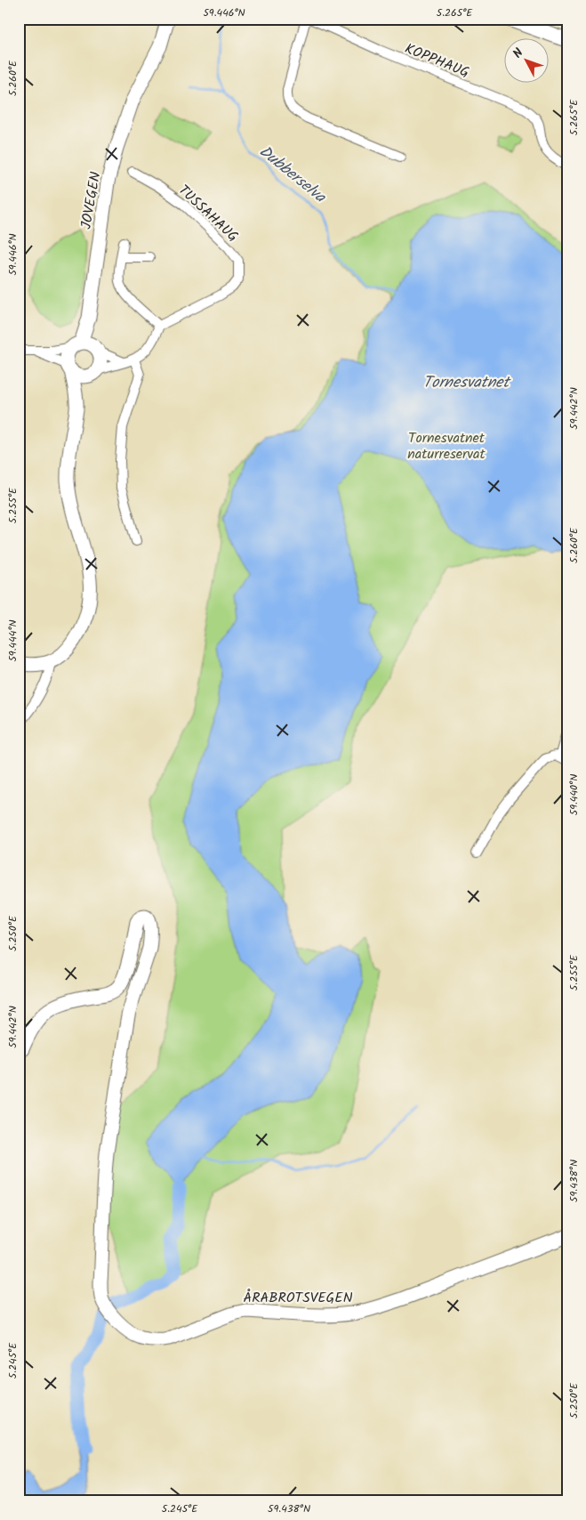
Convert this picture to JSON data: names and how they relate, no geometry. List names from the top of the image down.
{
  "streets": {
    "street": [
      "KOPPHAUG",
      "JOVEGEN",
      "TUSSAHAUG",
      "ÅRABROTSVEGEN"
    ]
  },
  "water": ["Dubberselva", "Tornesvatnet"],
  "parks": ["Tornesvatnet naturreservat"],
  "north": "top left",
  "coordinates": [
    "59.446°N",
    "5.265°E",
    "5.260°E",
    "59.442°N",
    "5.255°E",
    "59.444°N",
    "59.440°N",
    "5.250°E",
    "59.438°N",
    "5.245°E"
  ]
}
